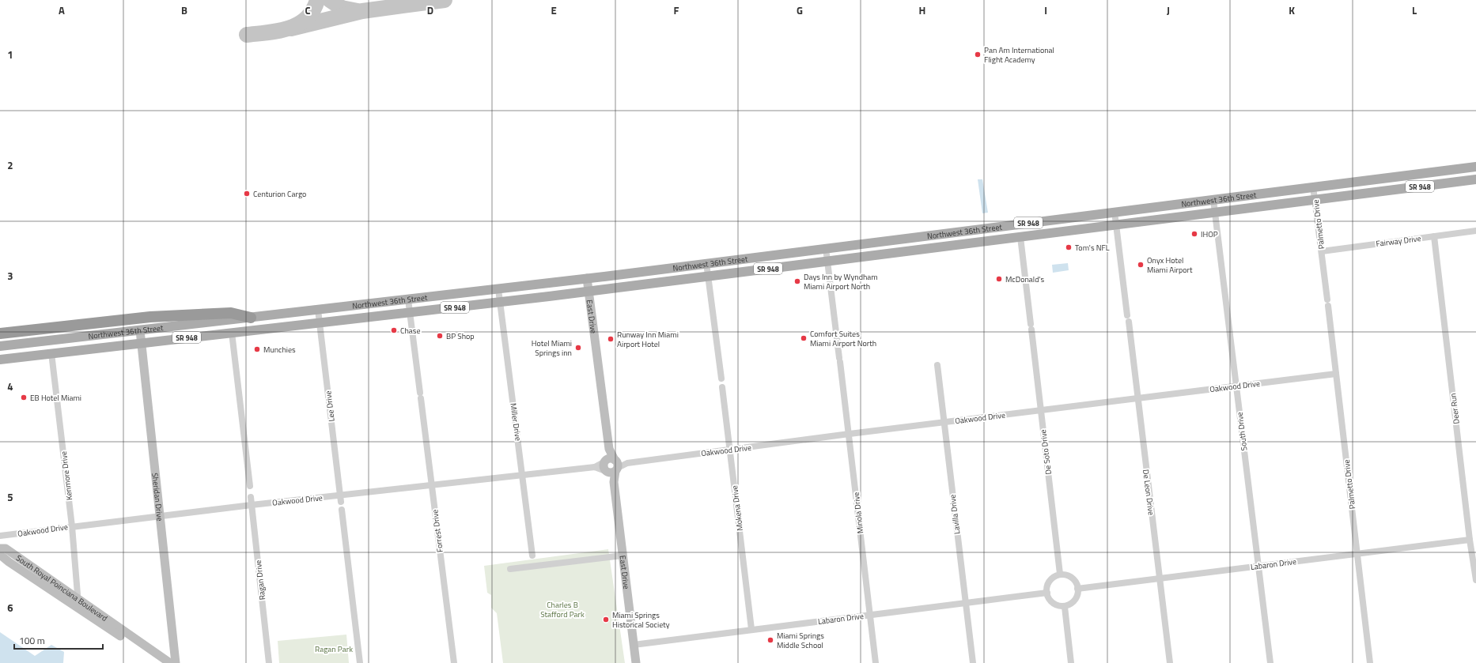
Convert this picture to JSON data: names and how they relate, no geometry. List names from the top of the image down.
{
  "streets": {
    "main road": ["SR 948", "Northwest 36th Street"],
    "street": [
      "Palmetto Drive",
      "Fairway Drive",
      "East Drive",
      "Oakwood Drive",
      "Lee Drive",
      "Deer Run",
      "Miller Drive",
      "South Drive",
      "De Soto Drive",
      "Kenmore Drive",
      "De Leon Drive",
      "Sheridan Drive",
      "Mokena Drive",
      "Minola Drive",
      "Lavilla Drive",
      "Forrest Drive",
      "Labaron Drive",
      "Ragan Drive",
      "South Royal Poinciana Boulevard"
    ]
  },
  "crossings": [
    ["Northwest 36th Street", "Palmetto Drive"],
    ["Northwest 36th Street", "East Drive"],
    ["Northwest 36th Street", "Lee Drive"],
    ["Northwest 36th Street", "Miller Drive"],
    ["Northwest 36th Street", "South Drive"],
    ["Northwest 36th Street", "De Soto Drive"],
    ["Northwest 36th Street", "Kenmore Drive"],
    ["Northwest 36th Street", "De Leon Drive"],
    ["Northwest 36th Street", "Sheridan Drive"],
    ["Northwest 36th Street", "Minola Drive"],
    ["Northwest 36th Street", "Forrest Drive"],
    ["Palmetto Drive", "Fairway Drive"],
    ["Palmetto Drive", "Oakwood Drive"],
    ["Palmetto Drive", "Labaron Drive"],
    ["Fairway Drive", "Deer Run"],
    ["East Drive", "Oakwood Drive"],
    ["East Drive", "Labaron Drive"],
    ["Oakwood Drive", "Lee Drive"],
    ["Oakwood Drive", "Miller Drive"],
    ["Oakwood Drive", "South Drive"],
    ["Oakwood Drive", "De Soto Drive"],
    ["Oakwood Drive", "Kenmore Drive"],
    ["Oakwood Drive", "De Leon Drive"],
    ["Oakwood Drive", "Sheridan Drive"],
    ["Oakwood Drive", "Mokena Drive"],
    ["Oakwood Drive", "Minola Drive"],
    ["Oakwood Drive", "Lavilla Drive"],
    ["Oakwood Drive", "Forrest Drive"],
    ["Oakwood Drive", "Ragan Drive"],
    ["Deer Run", "Labaron Drive"],
    ["South Drive", "Labaron Drive"],
    ["De Soto Drive", "Labaron Drive"],
    ["Kenmore Drive", "South Royal Poinciana Boulevard"],
    ["De Leon Drive", "Labaron Drive"],
    ["Mokena Drive", "Labaron Drive"],
    ["Minola Drive", "Labaron Drive"],
    ["Lavilla Drive", "Labaron Drive"]
  ],
  "parks": ["Charles B Stafford Park", "Ragan Park"],
  "places": [
    "Pan Am International Flight Academy",
    "Centurion Cargo",
    "IHOP",
    "Tom's NFL",
    "Onyx Hotel Miami Airport",
    "McDonald's",
    "Days Inn by Wyndham Miami Airport North",
    "Chase",
    "BP Shop",
    "Comfort Suites Miami Airport North",
    "Runway Inn Miami Airport Hotel",
    "Hotel Miami Springs inn",
    "Munchies",
    "EB Hotel Miami",
    "Miami Springs Historical Society",
    "Miami Springs Middle School"
  ],
  "scale_bar": "100 m",
  "grid": {
    "columns": [
      "A",
      "B",
      "C",
      "D",
      "E",
      "F",
      "G",
      "H",
      "I",
      "J",
      "K",
      "L"
    ],
    "rows": [
      "1",
      "2",
      "3",
      "4",
      "5",
      "6"
    ]
  }
}
